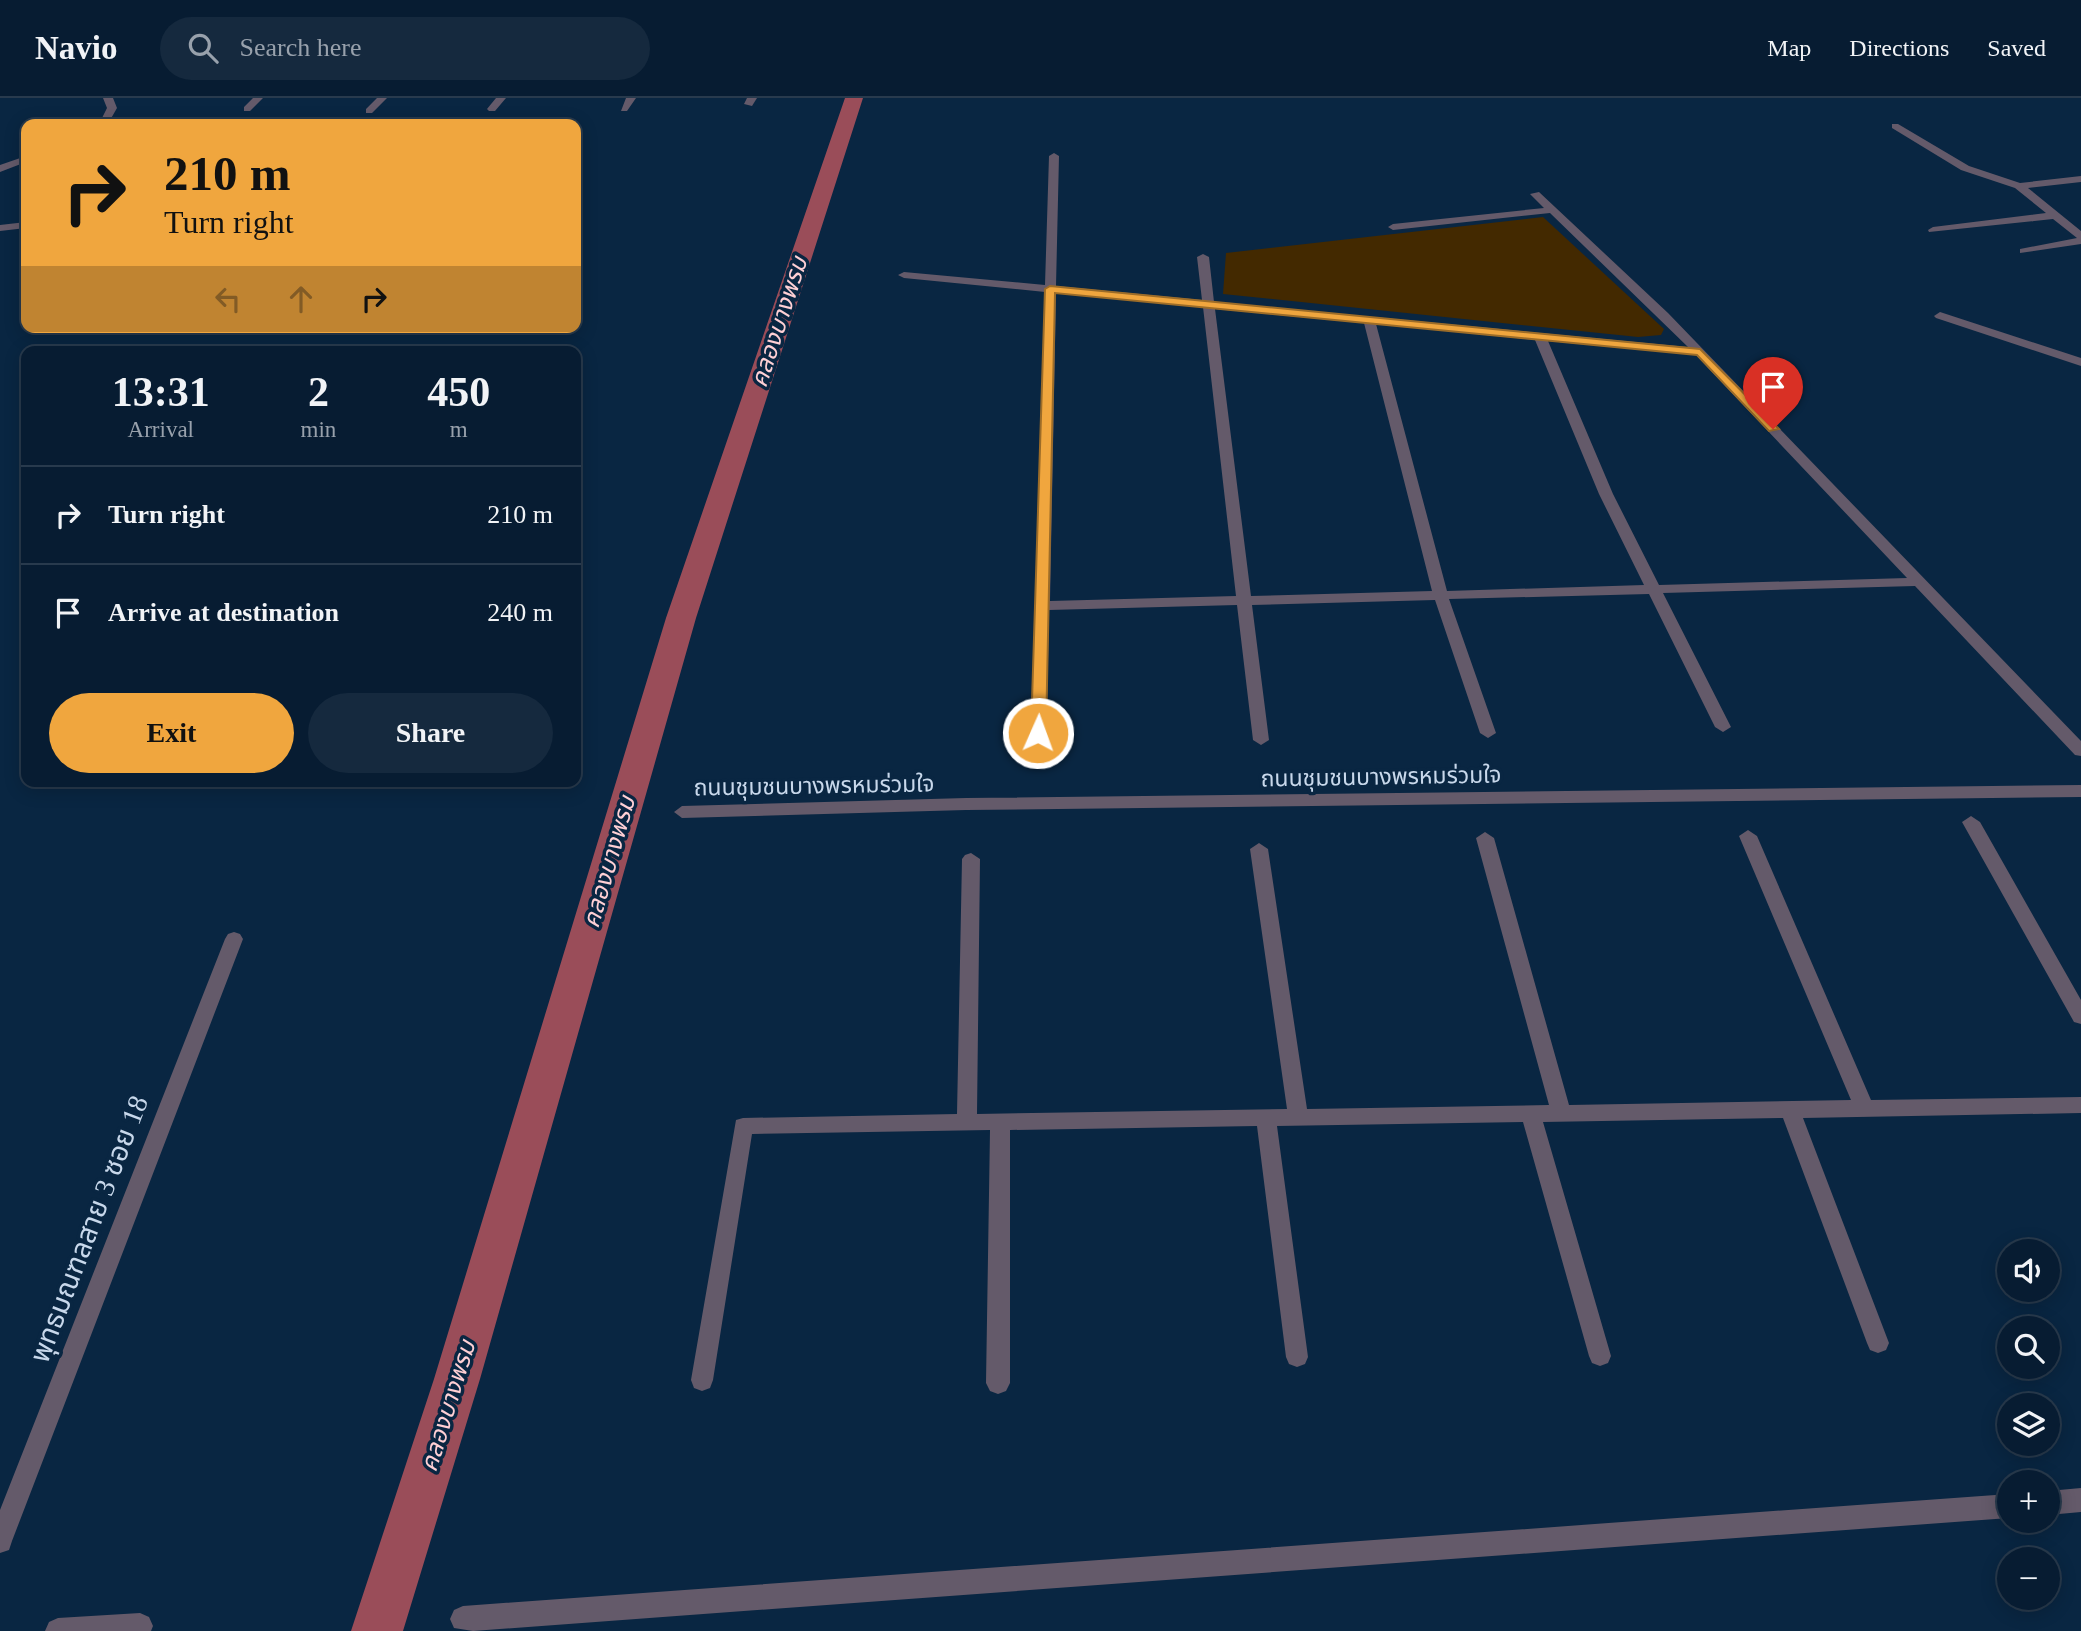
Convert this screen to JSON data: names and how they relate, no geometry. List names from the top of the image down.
{
  "streets": {
    "street": ["ถนนชุมชนบางพรหมร่วมใจ", "พุทธมณฑลสาย 3 ซอย 18"]
  },
  "water": ["คลองบางพรม"],
  "page": {
    "header": "Navio",
    "search": "Search here",
    "nav": ["Map", "Directions", "Saved"],
    "turn": ["210 m", "Turn right"],
    "eta": [
      "13:31",
      "Arrival",
      "2",
      "min",
      "450",
      "m"
    ],
    "list": [
      {
        "name": "Turn right",
        "value": "210 m"
      },
      {
        "name": "Arrive at destination",
        "value": "240 m"
      }
    ],
    "buttons": ["Exit", "Share"],
    "map_buttons": ["+", "−"]
  }
}
